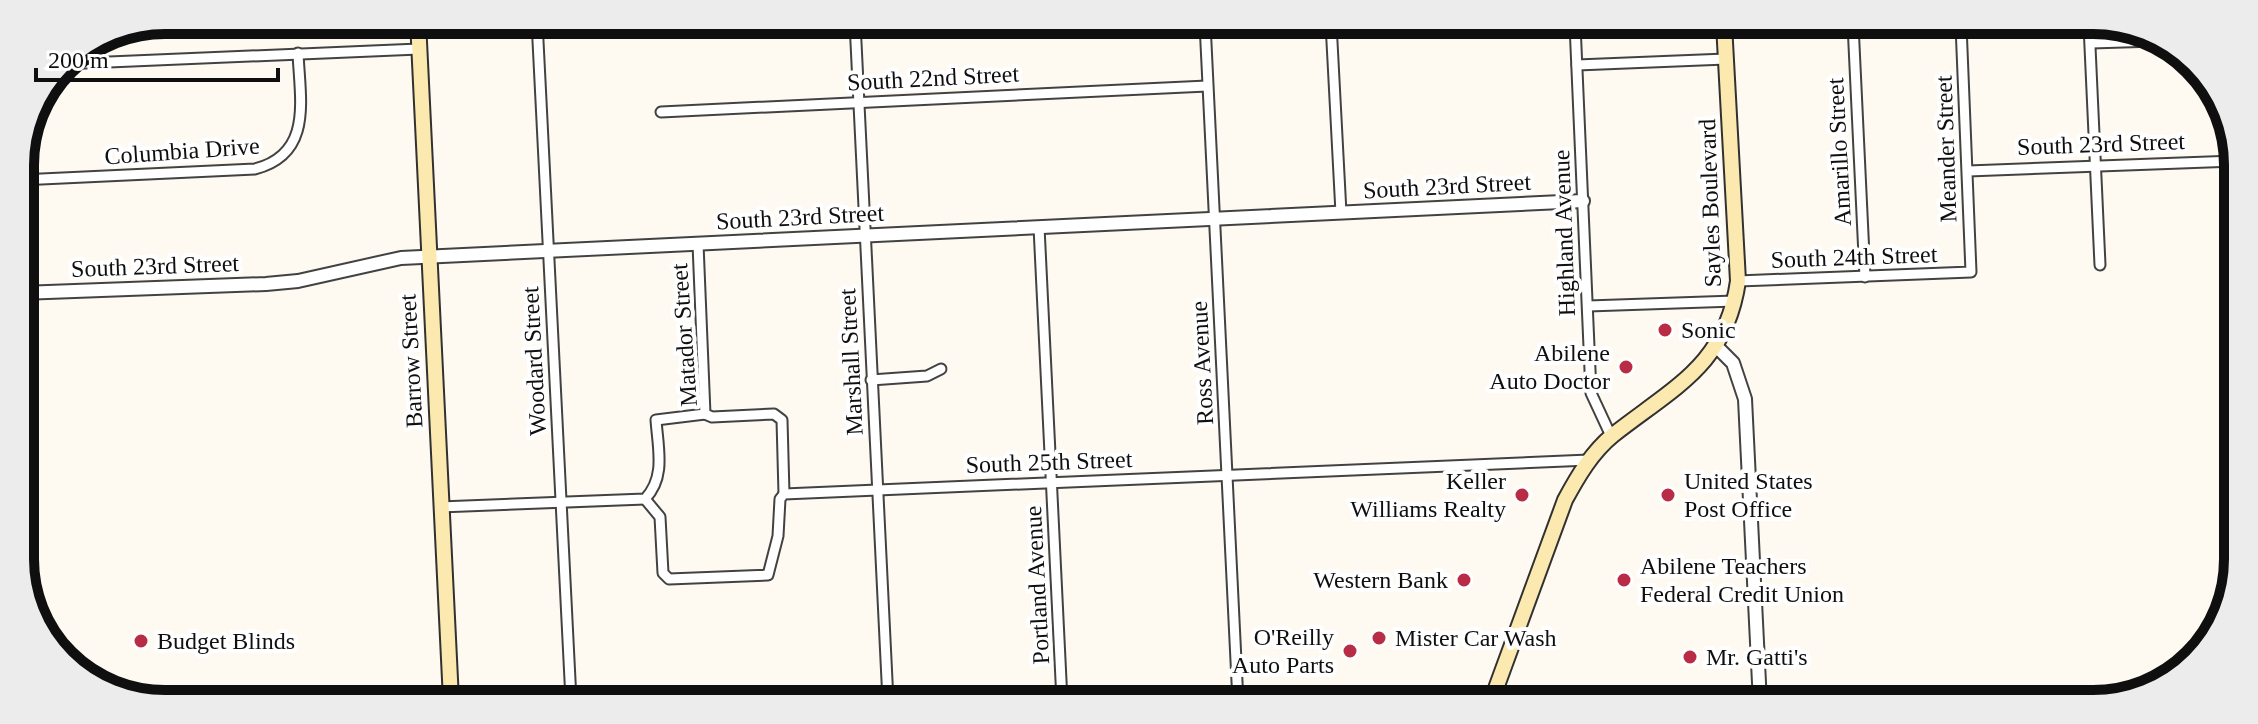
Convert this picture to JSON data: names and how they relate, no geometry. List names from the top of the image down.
{
  "streets": {
    "main road": ["Sayles Boulevard", "Barrow Street"],
    "street": [
      "South 22nd Street",
      "South 23rd Street",
      "Meander Street",
      "Columbia Drive",
      "Amarillo Street",
      "Highland Avenue",
      "South 24th Street",
      "Matador Street",
      "Woodard Street",
      "Marshall Street",
      "Ross Avenue",
      "South 25th Street",
      "Portland Avenue"
    ]
  },
  "crossings": [
    ["South 22nd Street", "Marshall Street"],
    ["South 22nd Street", "Ross Avenue"],
    ["South 23rd Street", "Meander Street"],
    ["South 23rd Street", "Highland Avenue"],
    ["South 23rd Street", "Matador Street"],
    ["South 23rd Street", "Barrow Street"],
    ["South 23rd Street", "Woodard Street"],
    ["South 23rd Street", "Marshall Street"],
    ["South 23rd Street", "Ross Avenue"],
    ["South 23rd Street", "Portland Avenue"],
    ["Meander Street", "South 24th Street"],
    ["Amarillo Street", "South 24th Street"],
    ["Sayles Boulevard", "Highland Avenue"],
    ["Sayles Boulevard", "South 24th Street"],
    ["Sayles Boulevard", "South 25th Street"],
    ["Matador Street", "South 25th Street"],
    ["Marshall Street", "South 25th Street"],
    ["Ross Avenue", "South 25th Street"],
    ["South 25th Street", "Portland Avenue"]
  ],
  "places": [
    "Sonic",
    "Abilene Auto Doctor",
    "Keller Williams Realty",
    "United States Post Office",
    "Western Bank",
    "Abilene Teachers Federal Credit Union",
    "Mister Car Wash",
    "Budget Blinds",
    "O'Reilly Auto Parts",
    "Mr. Gatti's"
  ],
  "scale_bar": "200 m"
}
